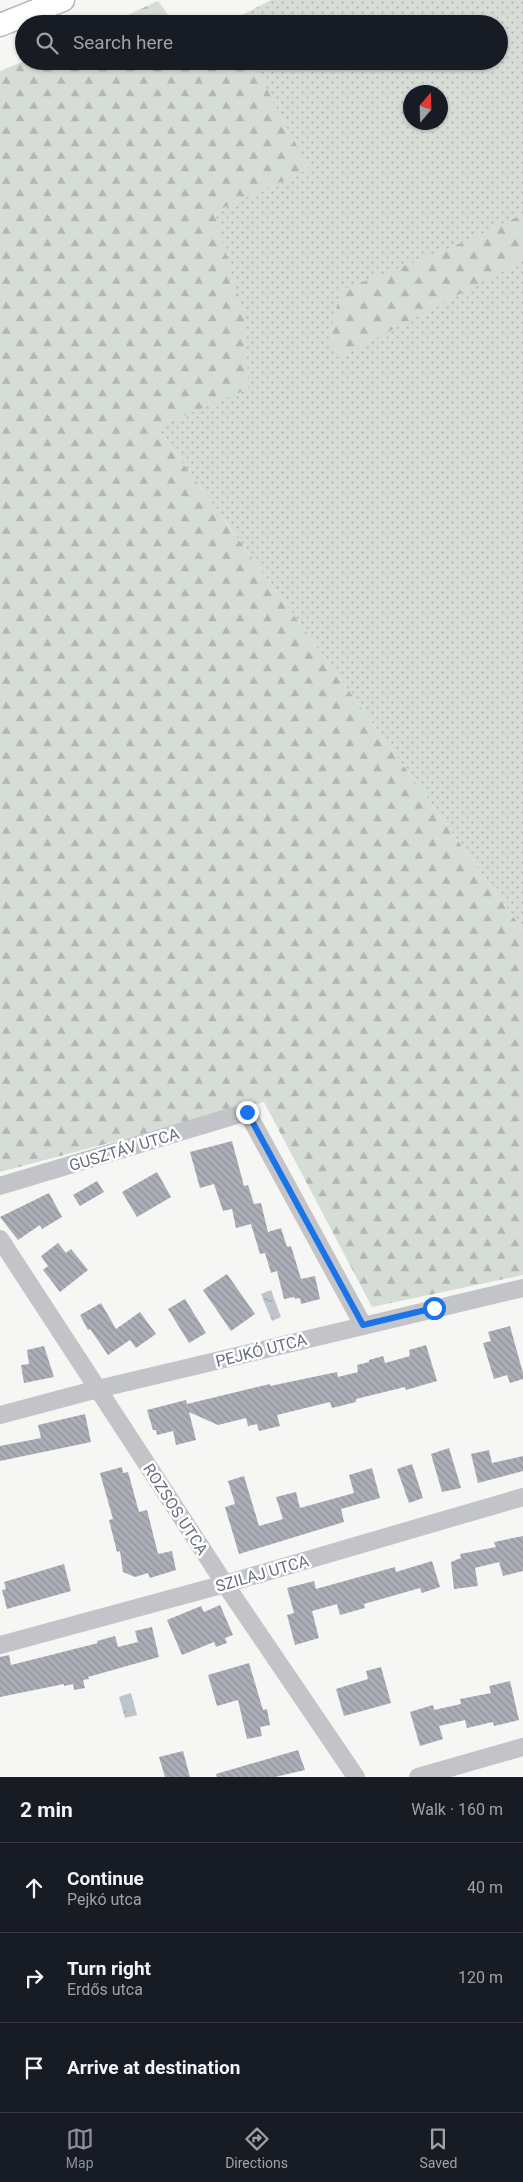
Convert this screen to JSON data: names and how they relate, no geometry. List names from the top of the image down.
{
  "streets": {
    "street": [
      "GUSZTÁV UTCA",
      "PEJKÓ UTCA",
      "ROZSOS UTCA",
      "SZILAJ UTCA"
    ]
  },
  "crossings": [
    ["GUSZTÁV UTCA", "PEJKÓ UTCA"],
    ["PEJKÓ UTCA", "ROZSOS UTCA"],
    ["ROZSOS UTCA", "SZILAJ UTCA"]
  ],
  "north": "top",
  "page": {
    "search": "Search here",
    "heading": ["2 min", "Walk · 160 m"],
    "list": [
      ["Continue", "Pejkó utca", "40 m"],
      ["Turn right", "Erdős utca", "120 m"],
      "Arrive at destination"
    ],
    "nav": ["Map", "Directions", "Saved"]
  }
}
